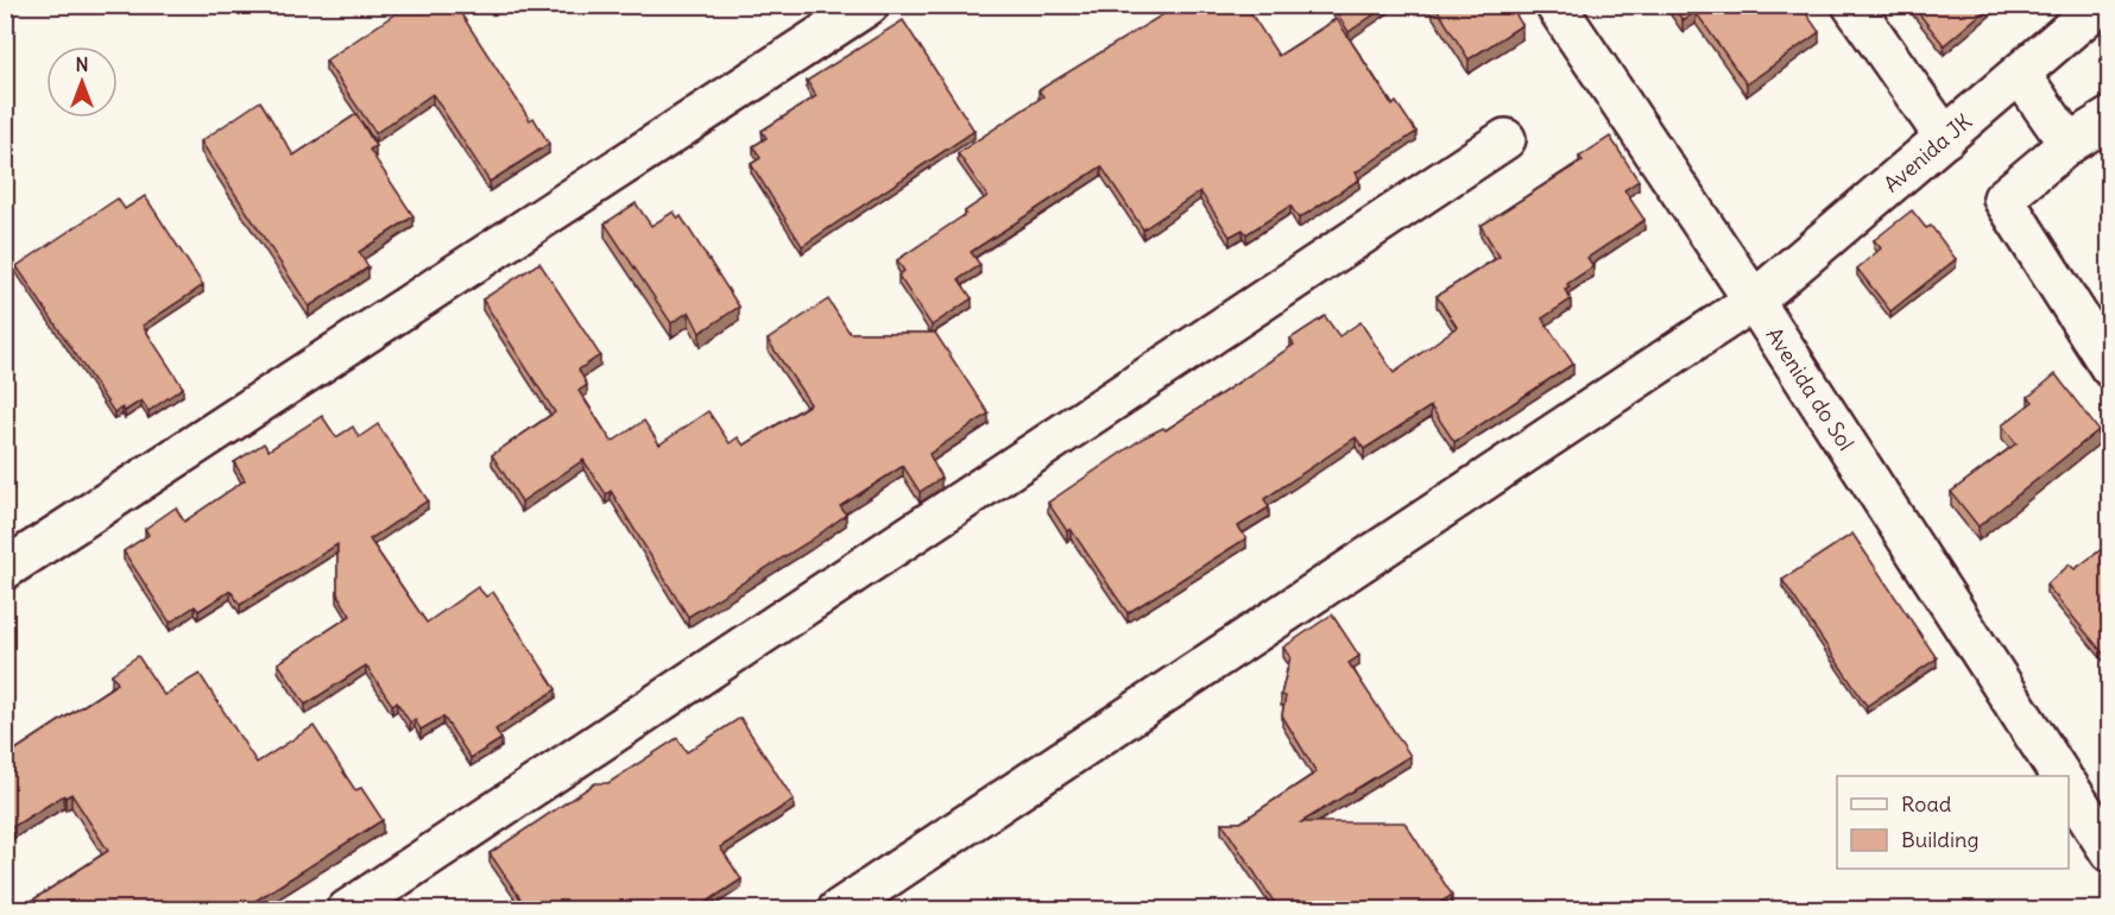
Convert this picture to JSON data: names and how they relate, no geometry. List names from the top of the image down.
{
  "streets": {
    "street": ["Avenida JK", "Avenida do Sol"]
  },
  "crossings": [
    ["Avenida JK", "Avenida do Sol"]
  ],
  "legend": ["Road", "Building"],
  "north": "top"
}
